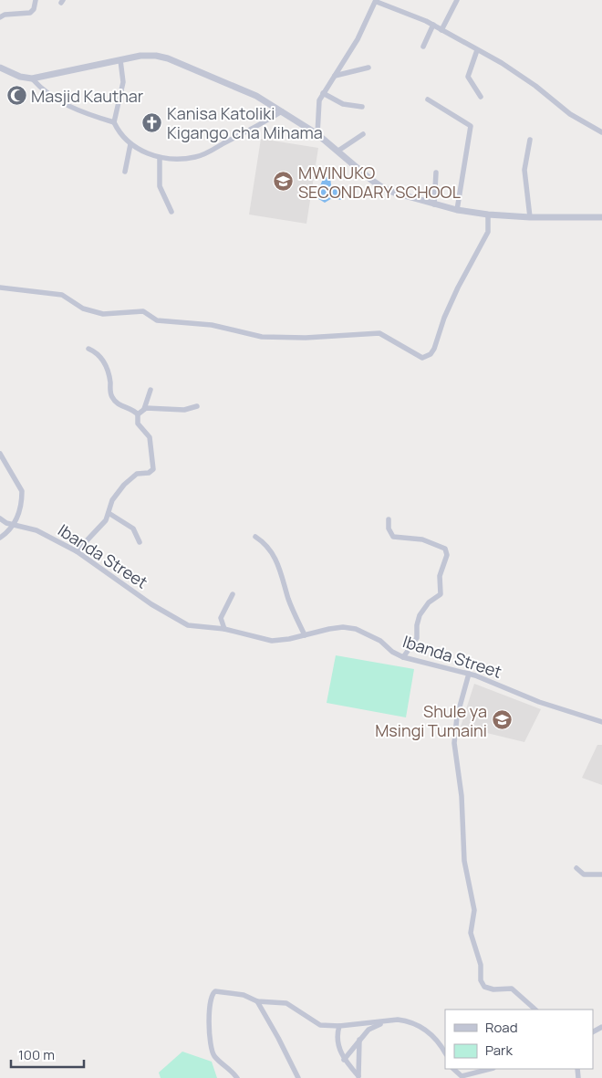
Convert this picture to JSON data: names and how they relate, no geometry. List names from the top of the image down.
{
  "streets": {
    "street": ["Ibanda Street"]
  },
  "places": {
    "mosque": ["Masjid Kauthar"],
    "church": ["Kanisa Katoliki Kigango cha Mihama"],
    "school or university": ["MWINUKO SECONDARY SCHOOL", "Shule ya Msingi Tumaini"]
  },
  "legend": ["Road", "Park"],
  "scale_bar": "100 m"
}
